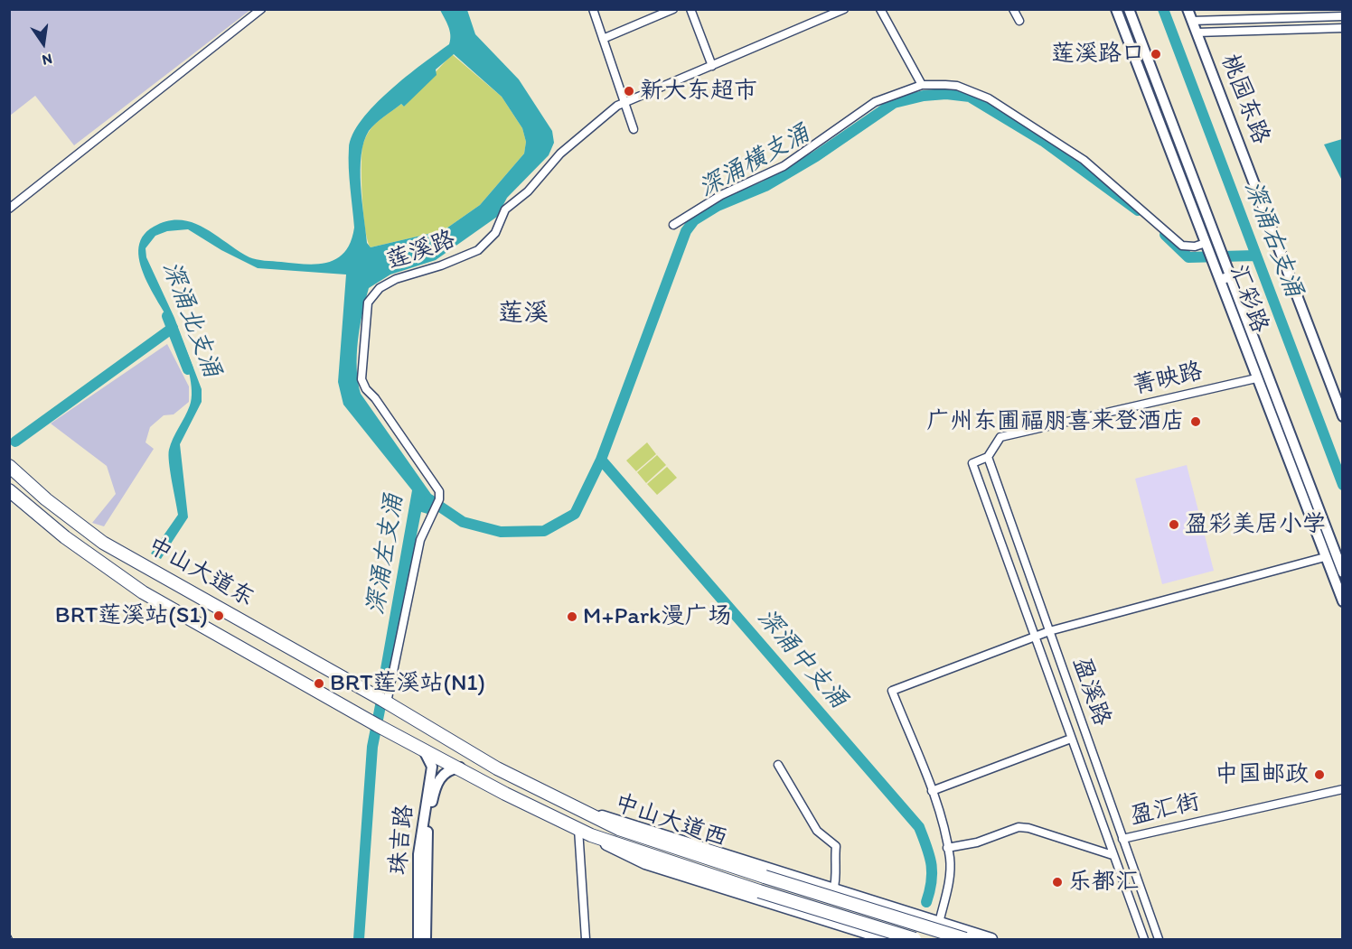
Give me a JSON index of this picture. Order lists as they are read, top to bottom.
{
  "streets": {
    "highway": ["中山大道东", "中山大道西"],
    "street": [
      "桃园东路",
      "莲溪路",
      "汇彩路",
      "菁映路",
      "盈溪路",
      "盈汇街",
      "珠吉路"
    ]
  },
  "crossings": [
    ["莲溪路", "中山大道东"],
    ["莲溪路", "中山大道西"],
    ["汇彩路", "菁映路"],
    ["菁映路", "盈溪路"],
    ["中山大道东", "中山大道西"],
    ["中山大道东", "珠吉路"],
    ["盈溪路", "盈汇街"],
    ["中山大道西", "珠吉路"]
  ],
  "districts": ["莲溪"],
  "water": [
    "深涌横支涌",
    "深涌右支涌",
    "深涌北支涌",
    "深涌左支涌",
    "深涌中支涌"
  ],
  "places": [
    "莲溪路口",
    "新大东超市",
    "广州东圃福朋喜来登酒店",
    "盈彩美居小学",
    "BRT莲溪站(S1)",
    "M+Park漫广场",
    "BRT莲溪站(N1)",
    "中国邮政",
    "乐都汇"
  ],
  "north": "bottom"
}
